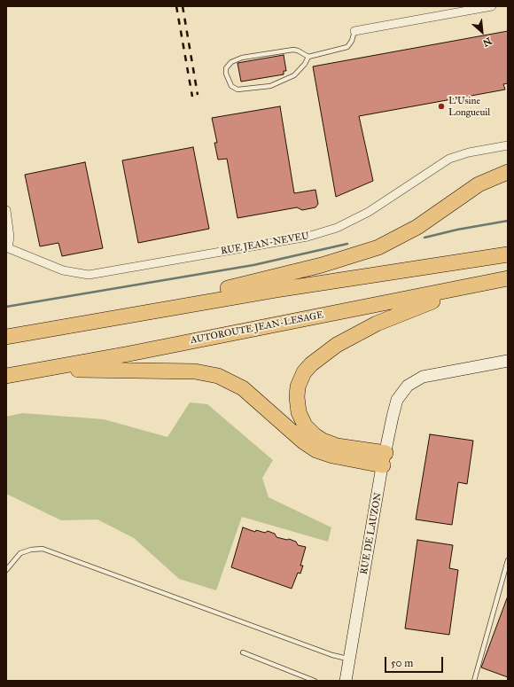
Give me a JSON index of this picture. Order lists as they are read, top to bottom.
{
  "streets": {
    "highway": ["AUTOROUTE JEAN-LESAGE"],
    "street": ["RUE JEAN-NEVEU", "RUE DE LAUZON"]
  },
  "places": ["L'Usine Longueuil"],
  "scale_bar": "50 m",
  "north": "bottom right"
}
